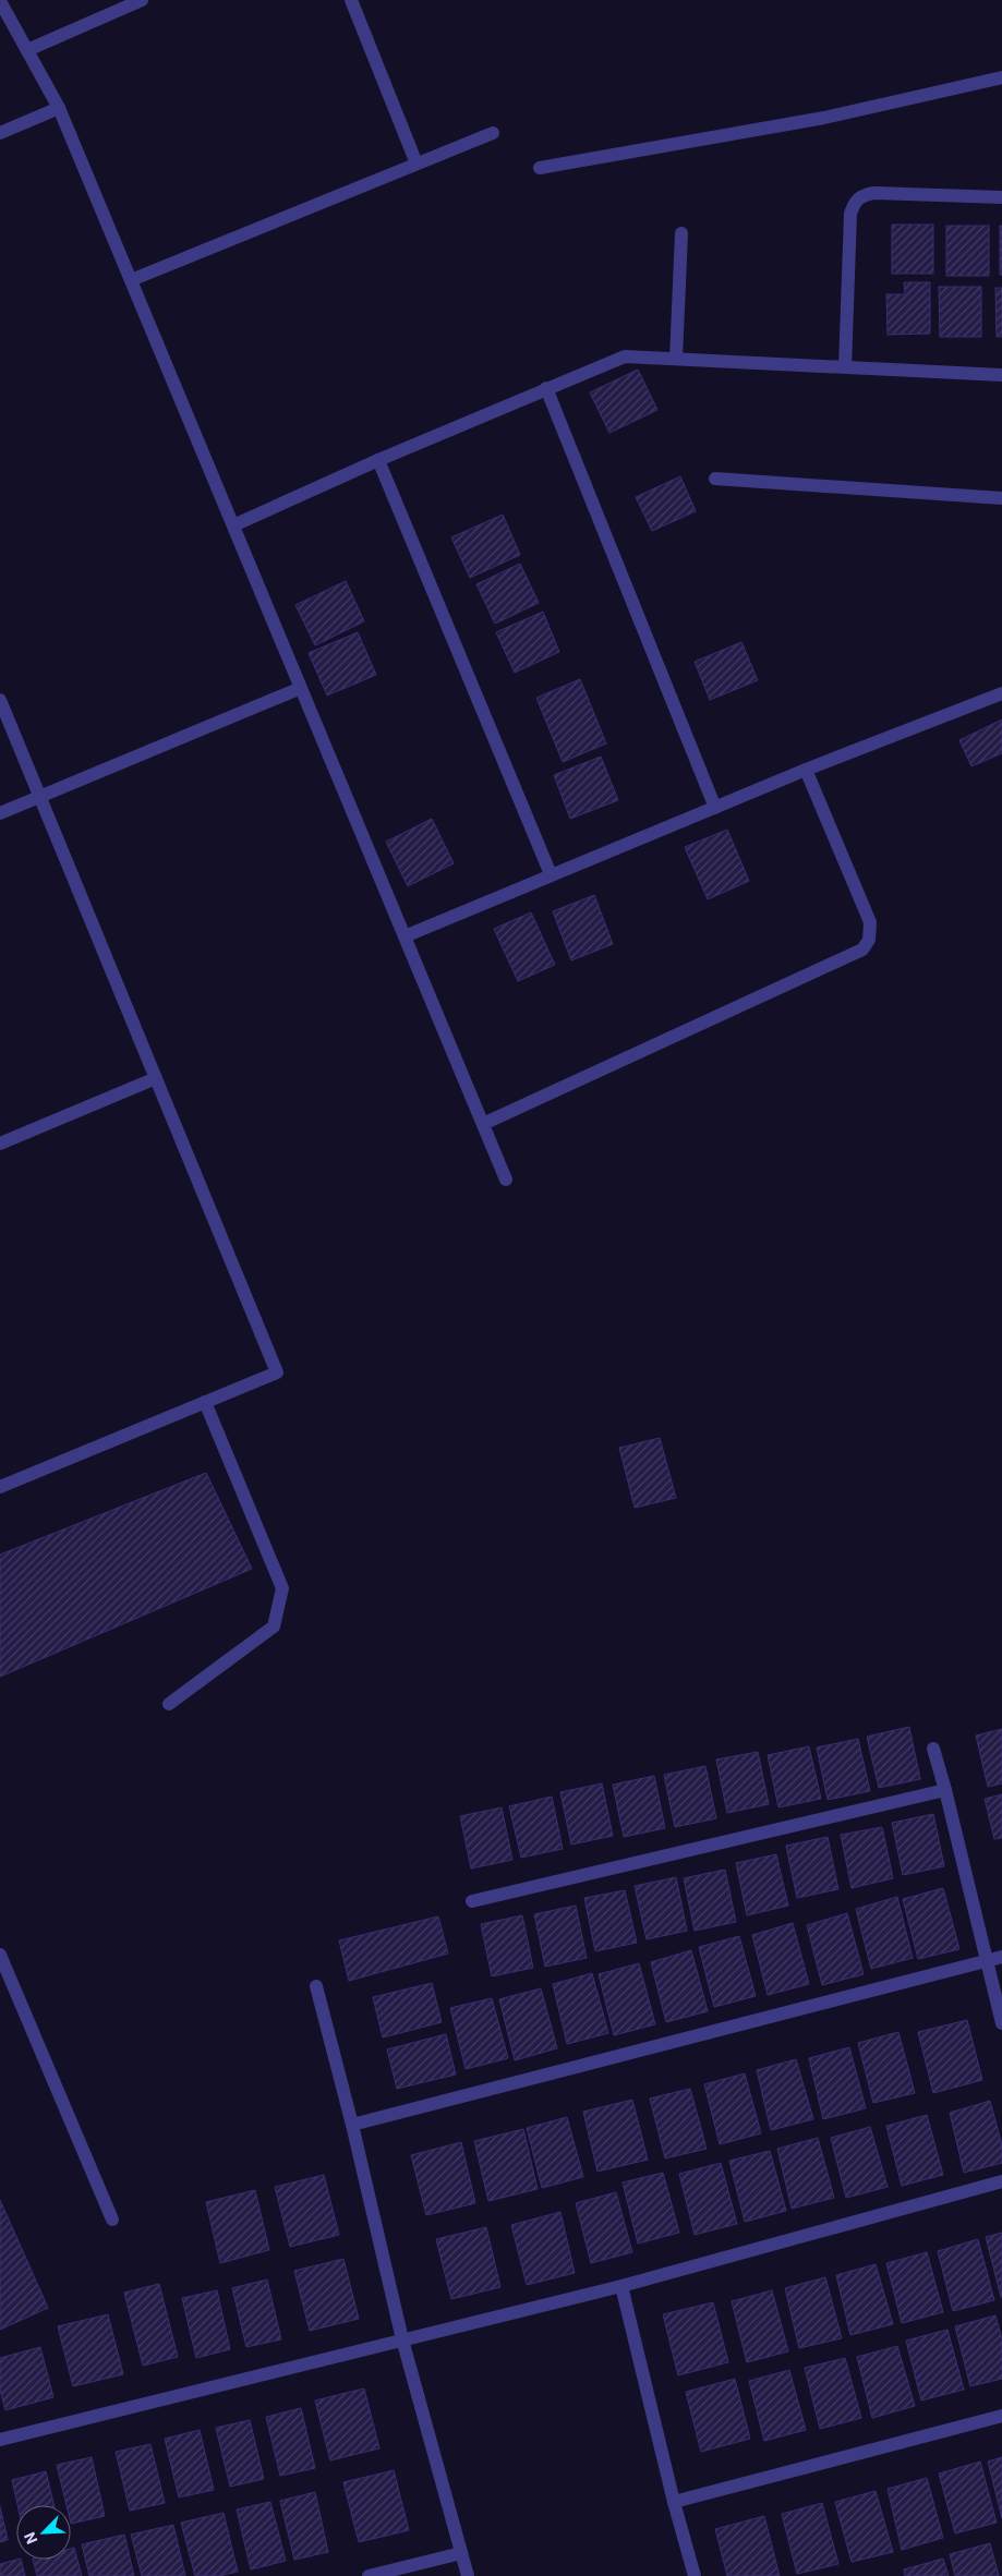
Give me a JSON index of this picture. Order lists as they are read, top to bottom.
{
  "north": "bottom left"
}
